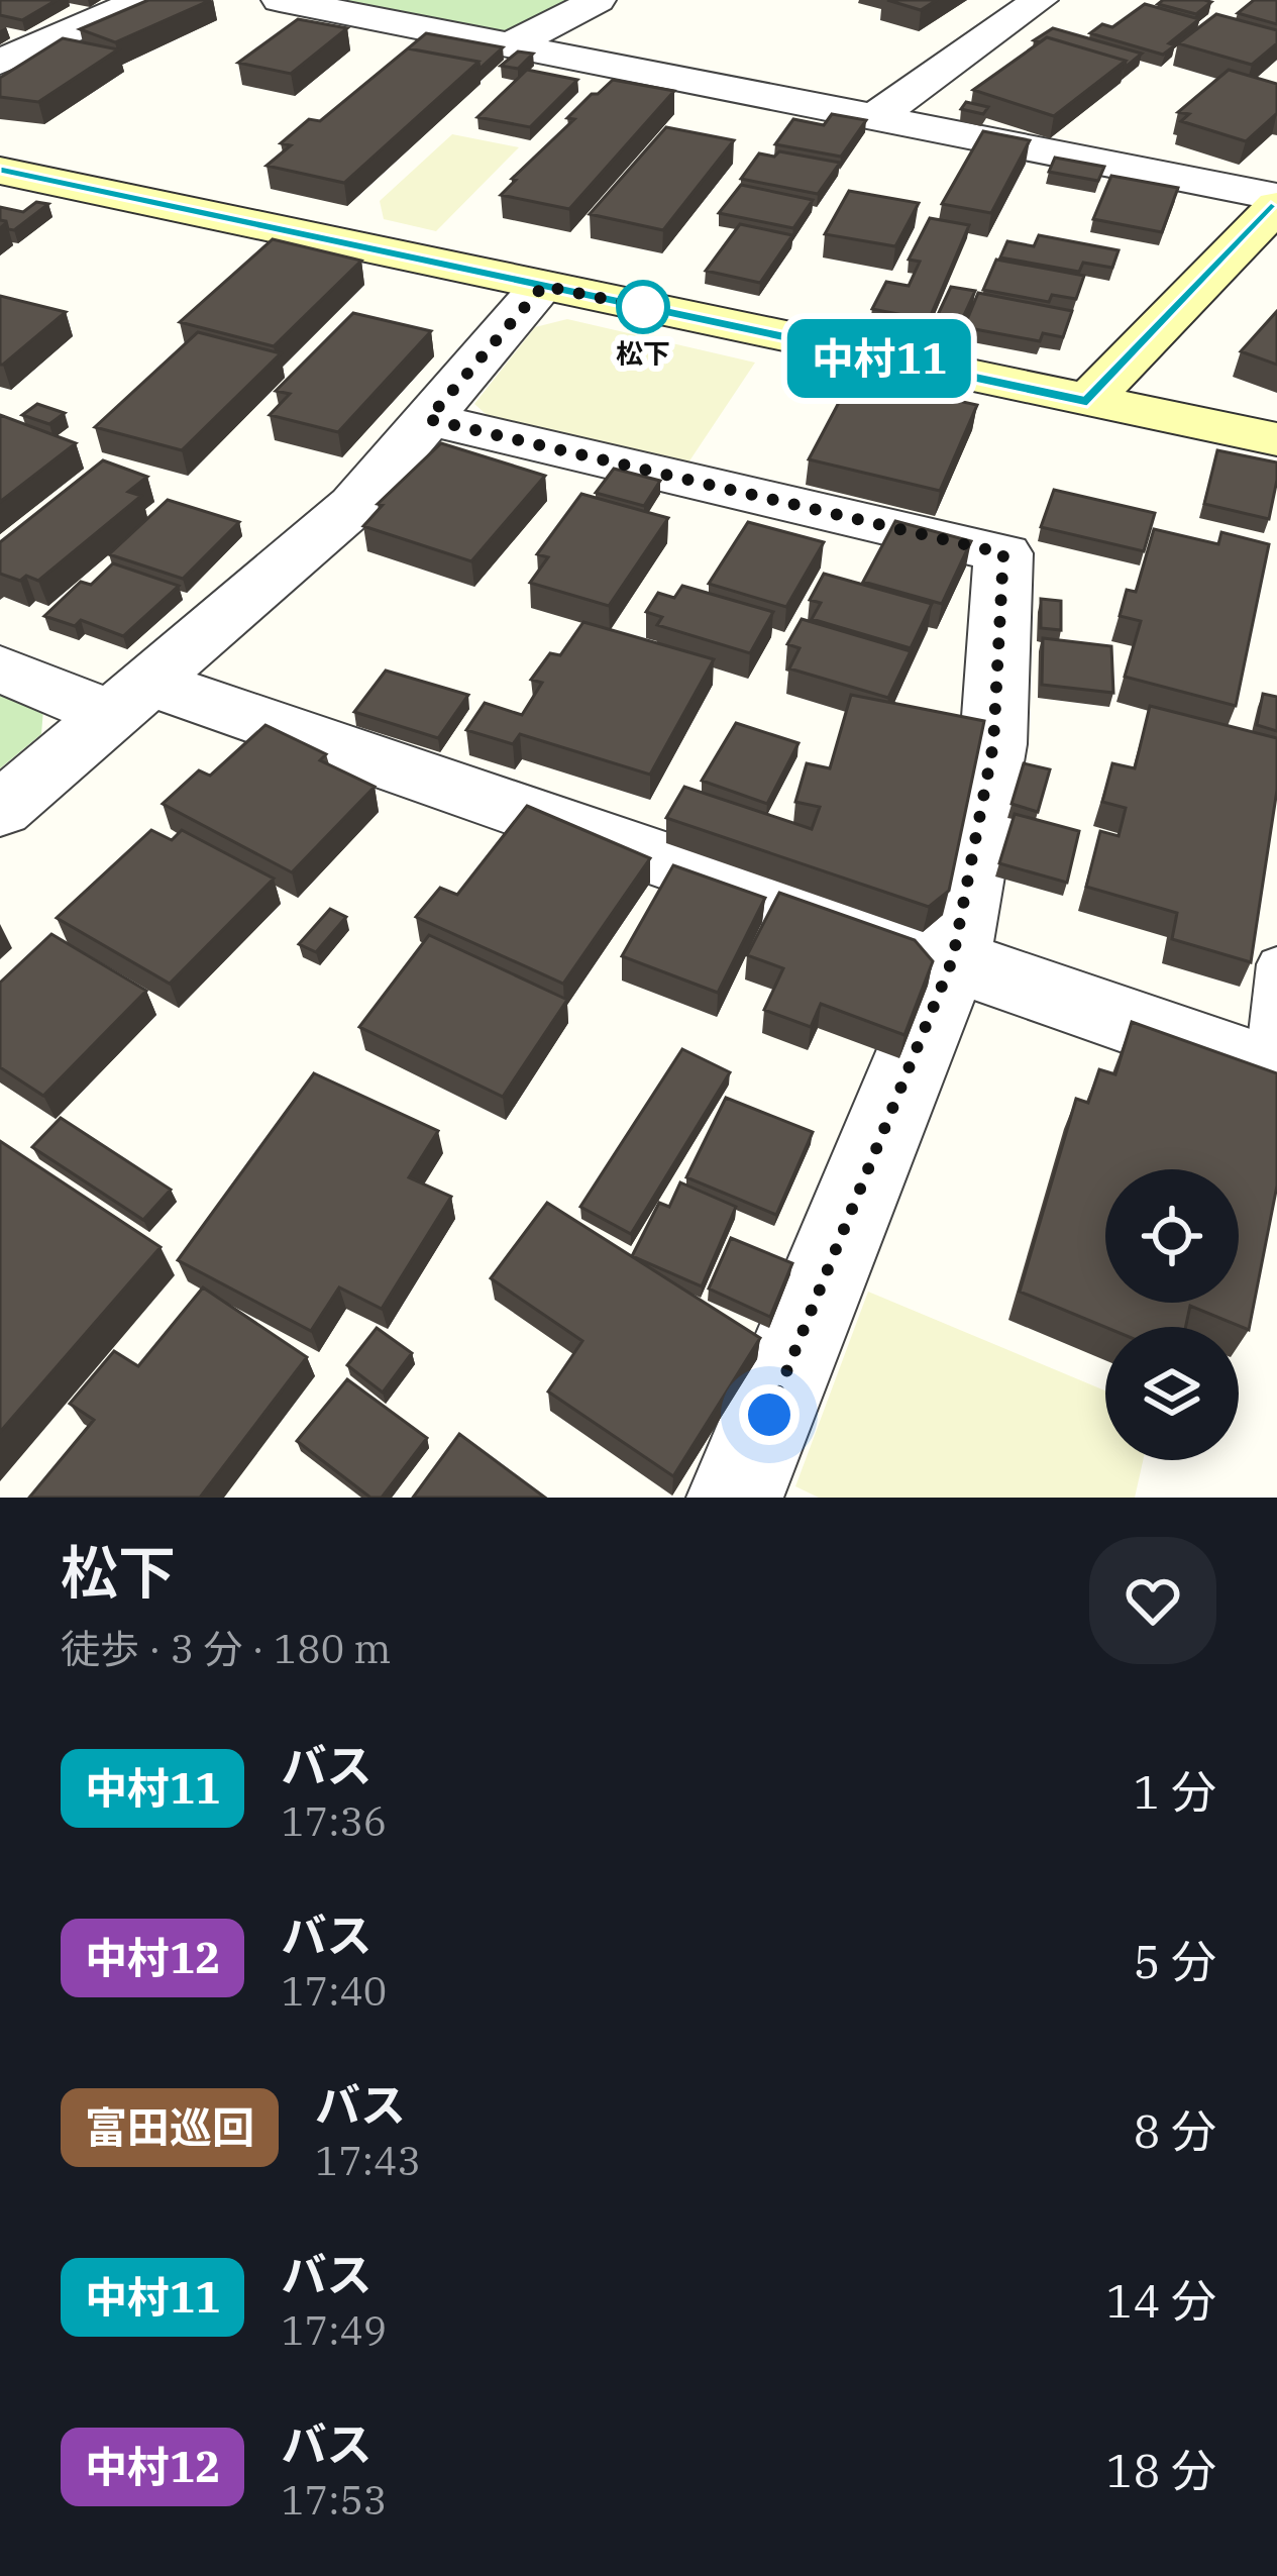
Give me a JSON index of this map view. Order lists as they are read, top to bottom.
{
  "places": ["松下"],
  "lines": ["bus line 中村11"],
  "page": {
    "on_map": "中村11",
    "heading": ["松下", "徒歩 · 3 分 · 180 m"],
    "list": [
      {
        "mark": "中村11",
        "name": "バス",
        "note": "17:36",
        "value": "1 分"
      },
      {
        "mark": "中村12",
        "name": "バス",
        "note": "17:40",
        "value": "5 分"
      },
      {
        "mark": "富田巡回",
        "name": "バス",
        "note": "17:43",
        "value": "8 分"
      },
      {
        "mark": "中村11",
        "name": "バス",
        "note": "17:49",
        "value": "14 分"
      },
      {
        "mark": "中村12",
        "name": "バス",
        "note": "17:53",
        "value": "18 分"
      }
    ]
  }
}
